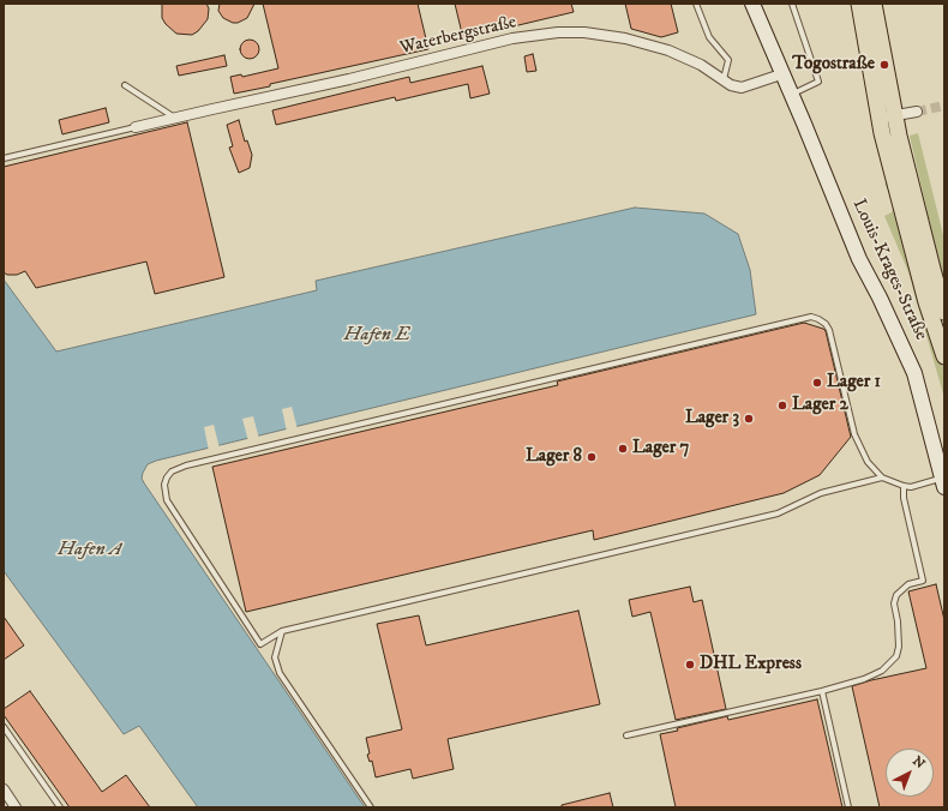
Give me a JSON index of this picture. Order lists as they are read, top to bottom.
{
  "streets": {
    "street": ["Waterbergstraße", "Louis-Krages-Straße"]
  },
  "crossings": [
    ["Waterbergstraße", "Louis-Krages-Straße"]
  ],
  "water": ["Hafen E", "Hafen A"],
  "places": [
    "Togostraße",
    "Lager 1",
    "Lager 2",
    "Lager 3",
    "Lager 7",
    "Lager 8",
    "DHL Express"
  ],
  "north": "top right"
}
